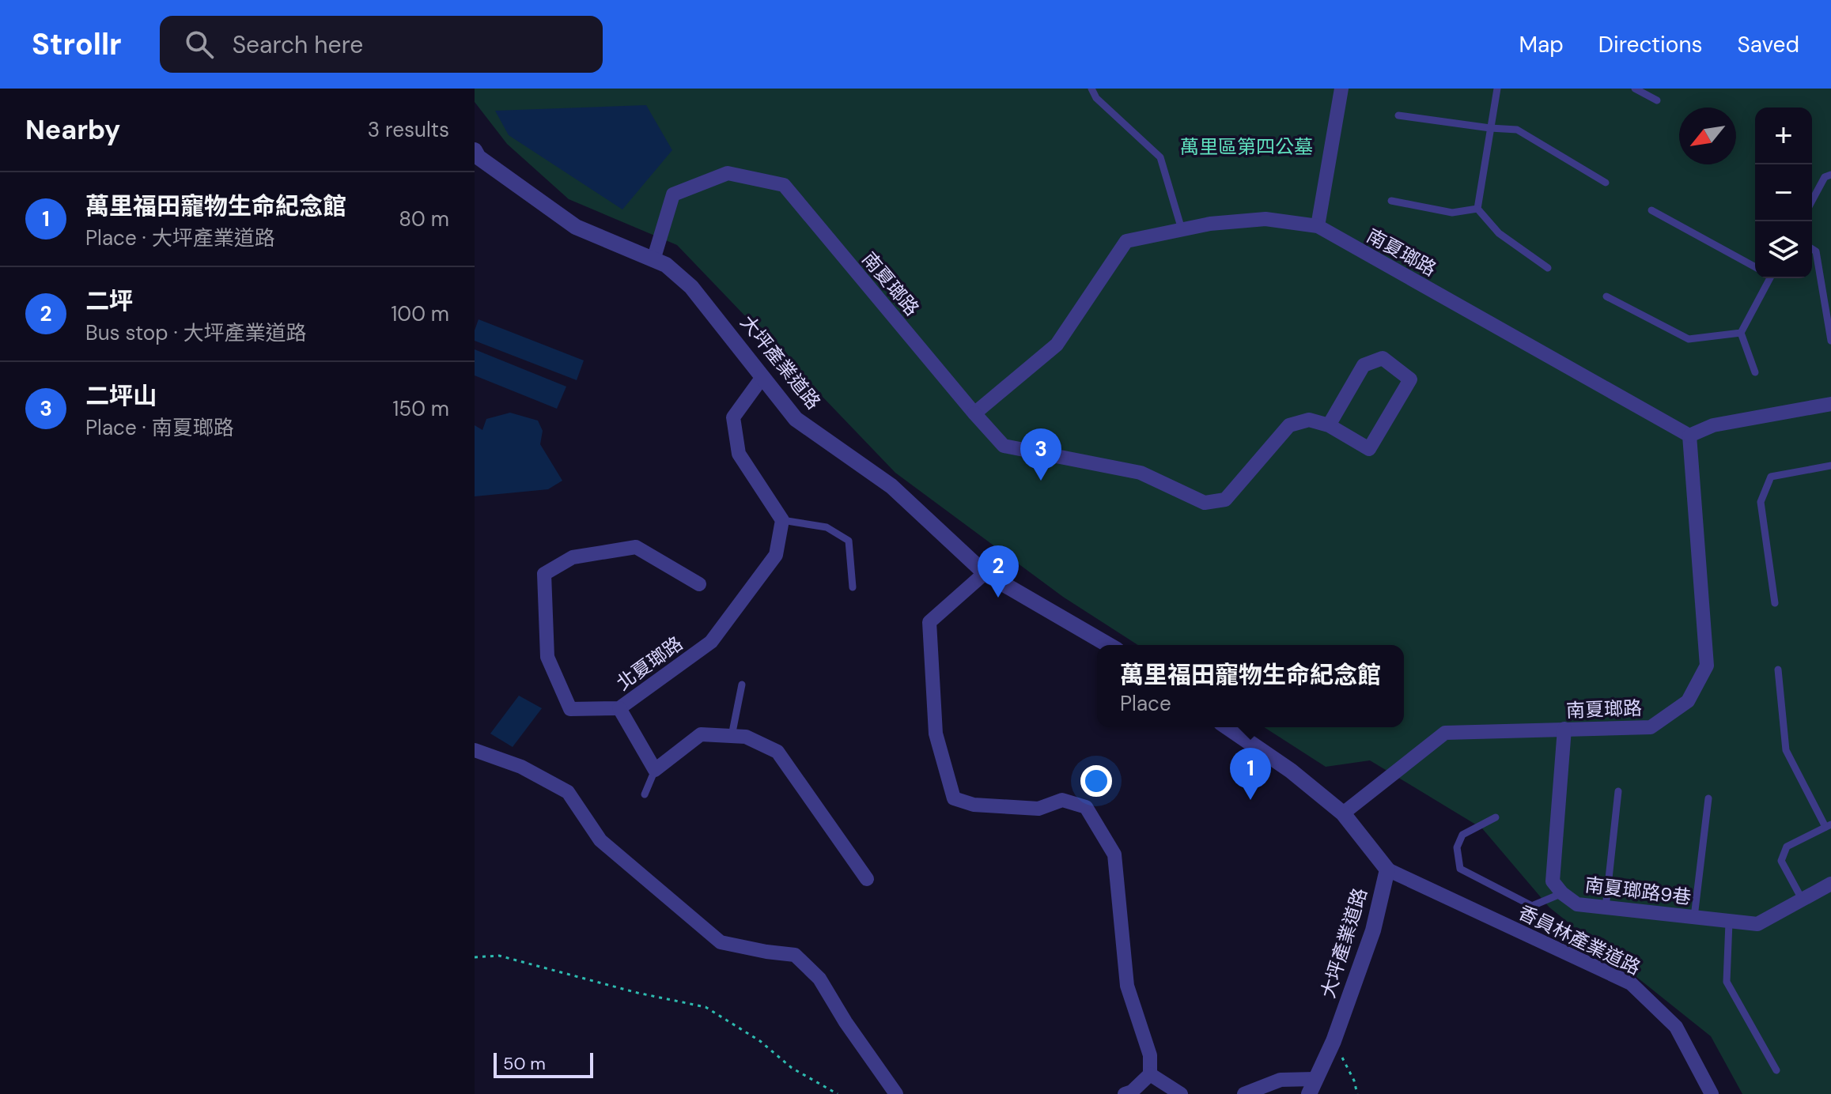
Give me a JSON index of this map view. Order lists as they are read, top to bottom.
{
  "streets": {
    "street": [
      "南夏瑯路",
      "大坪產業道路",
      "北夏瑯路",
      "南夏瑯路9巷",
      "香員林產業道路"
    ]
  },
  "crossings": [
    ["南夏瑯路", "大坪產業道路"],
    ["南夏瑯路", "南夏瑯路9巷"],
    ["大坪產業道路", "香員林產業道路"]
  ],
  "parks": ["萬里區第四公墓"],
  "scale_bar": "50 m",
  "north": "bottom left",
  "page": {
    "header": "Strollr",
    "search": "Search here",
    "nav": ["Map", "Directions", "Saved"],
    "heading": ["Nearby", "3 results"],
    "map_buttons": ["+", "−"],
    "list": [
      {
        "mark": "1",
        "name": "萬里福田寵物生命紀念館",
        "note": "Place · 大坪產業道路",
        "value": "80 m"
      },
      {
        "mark": "2",
        "name": "二坪",
        "note": "Bus stop · 大坪產業道路",
        "value": "100 m"
      },
      {
        "mark": "3",
        "name": "二坪山",
        "note": "Place · 南夏瑯路",
        "value": "150 m"
      }
    ],
    "pins": ["3", "2", "1"],
    "popup": ["萬里福田寵物生命紀念館", "Place"],
    "scale": "50 m"
  }
}
